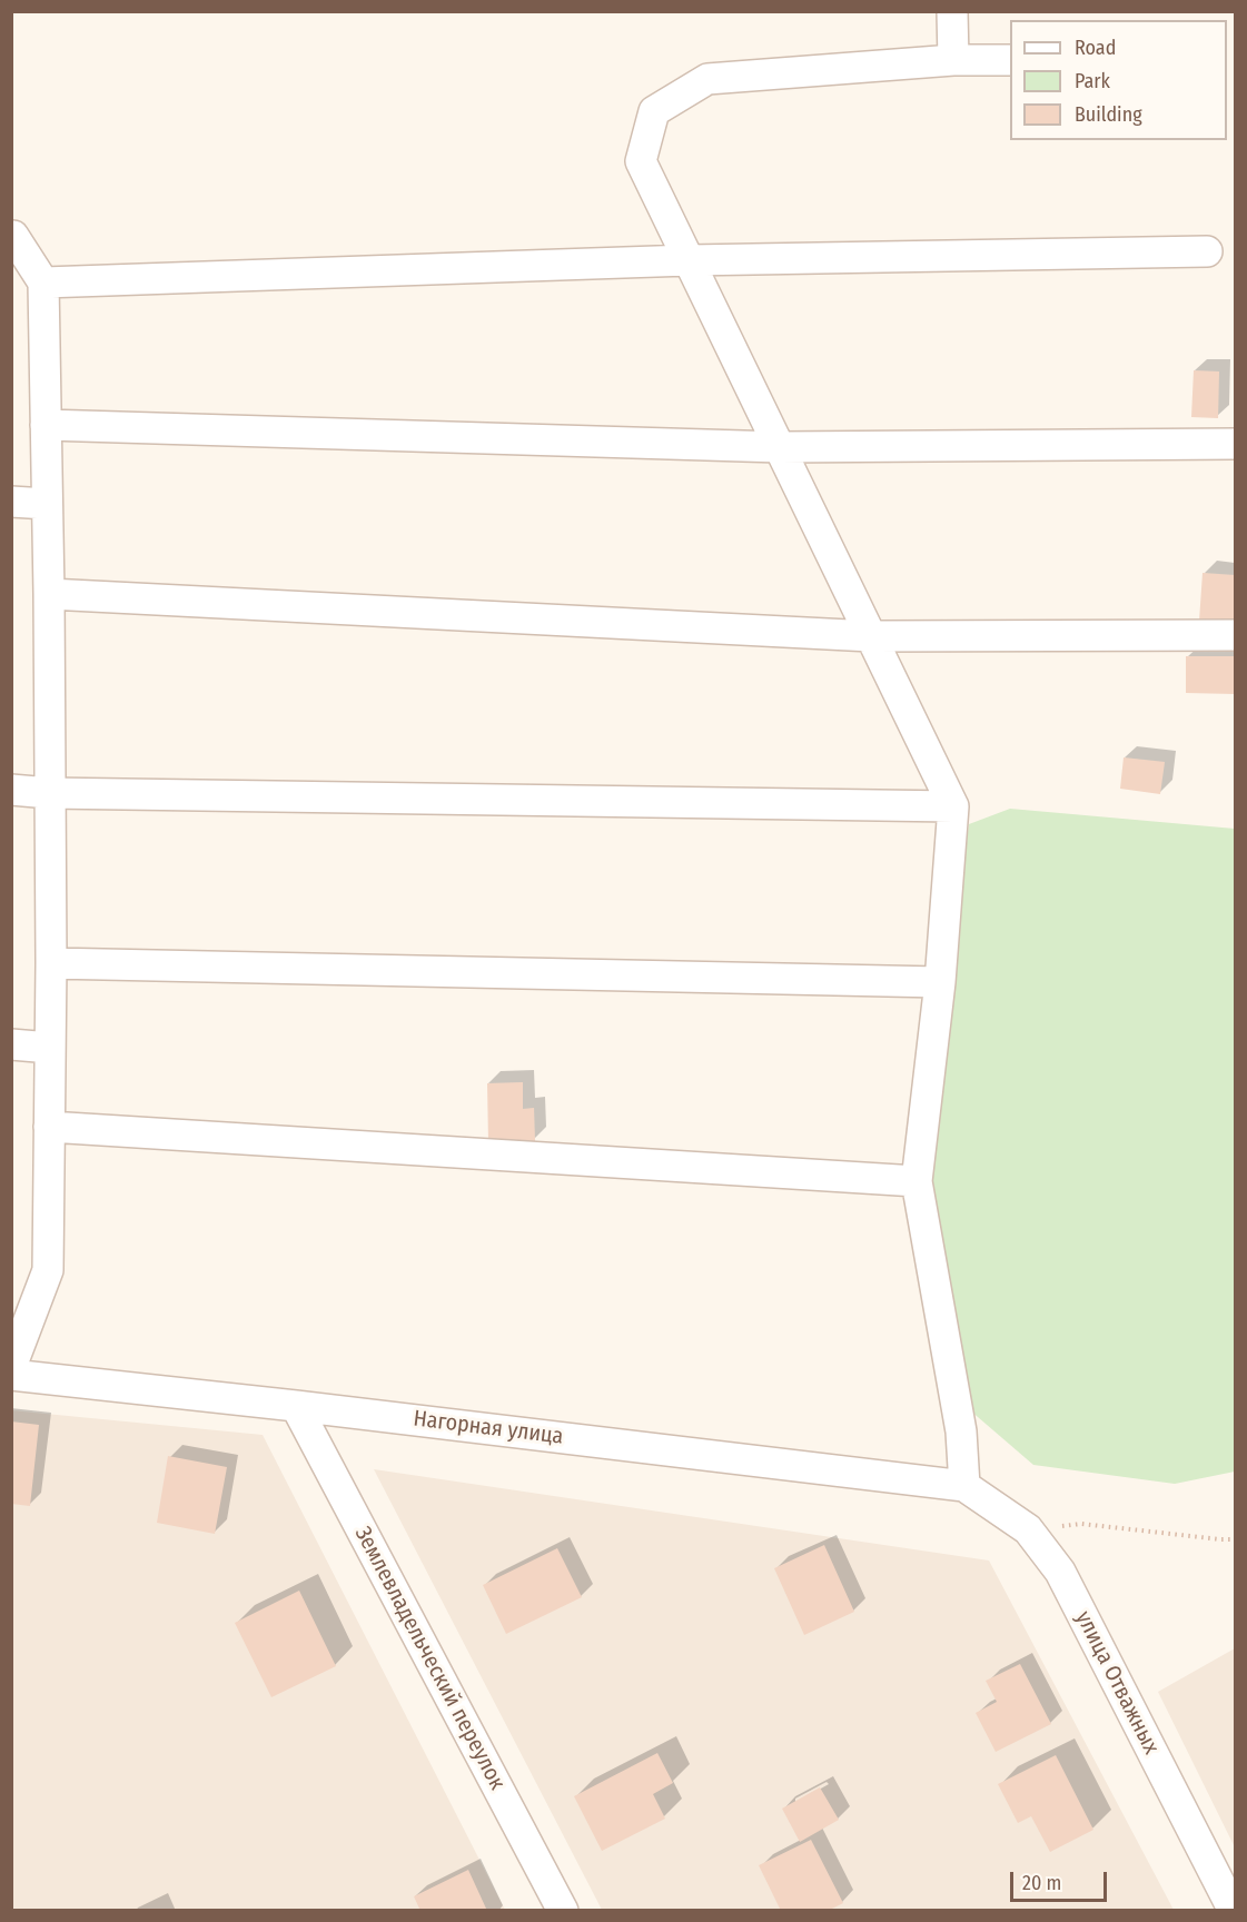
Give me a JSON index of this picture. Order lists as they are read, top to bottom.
{
  "streets": {
    "street": ["Нагорная улица", "Землевладельческий переулок", "улица Отважных"]
  },
  "crossings": [
    ["Нагорная улица", "Землевладельческий переулок"],
    ["Нагорная улица", "улица Отважных"]
  ],
  "legend": ["Road", "Park", "Building"],
  "scale_bar": "20 m"
}
